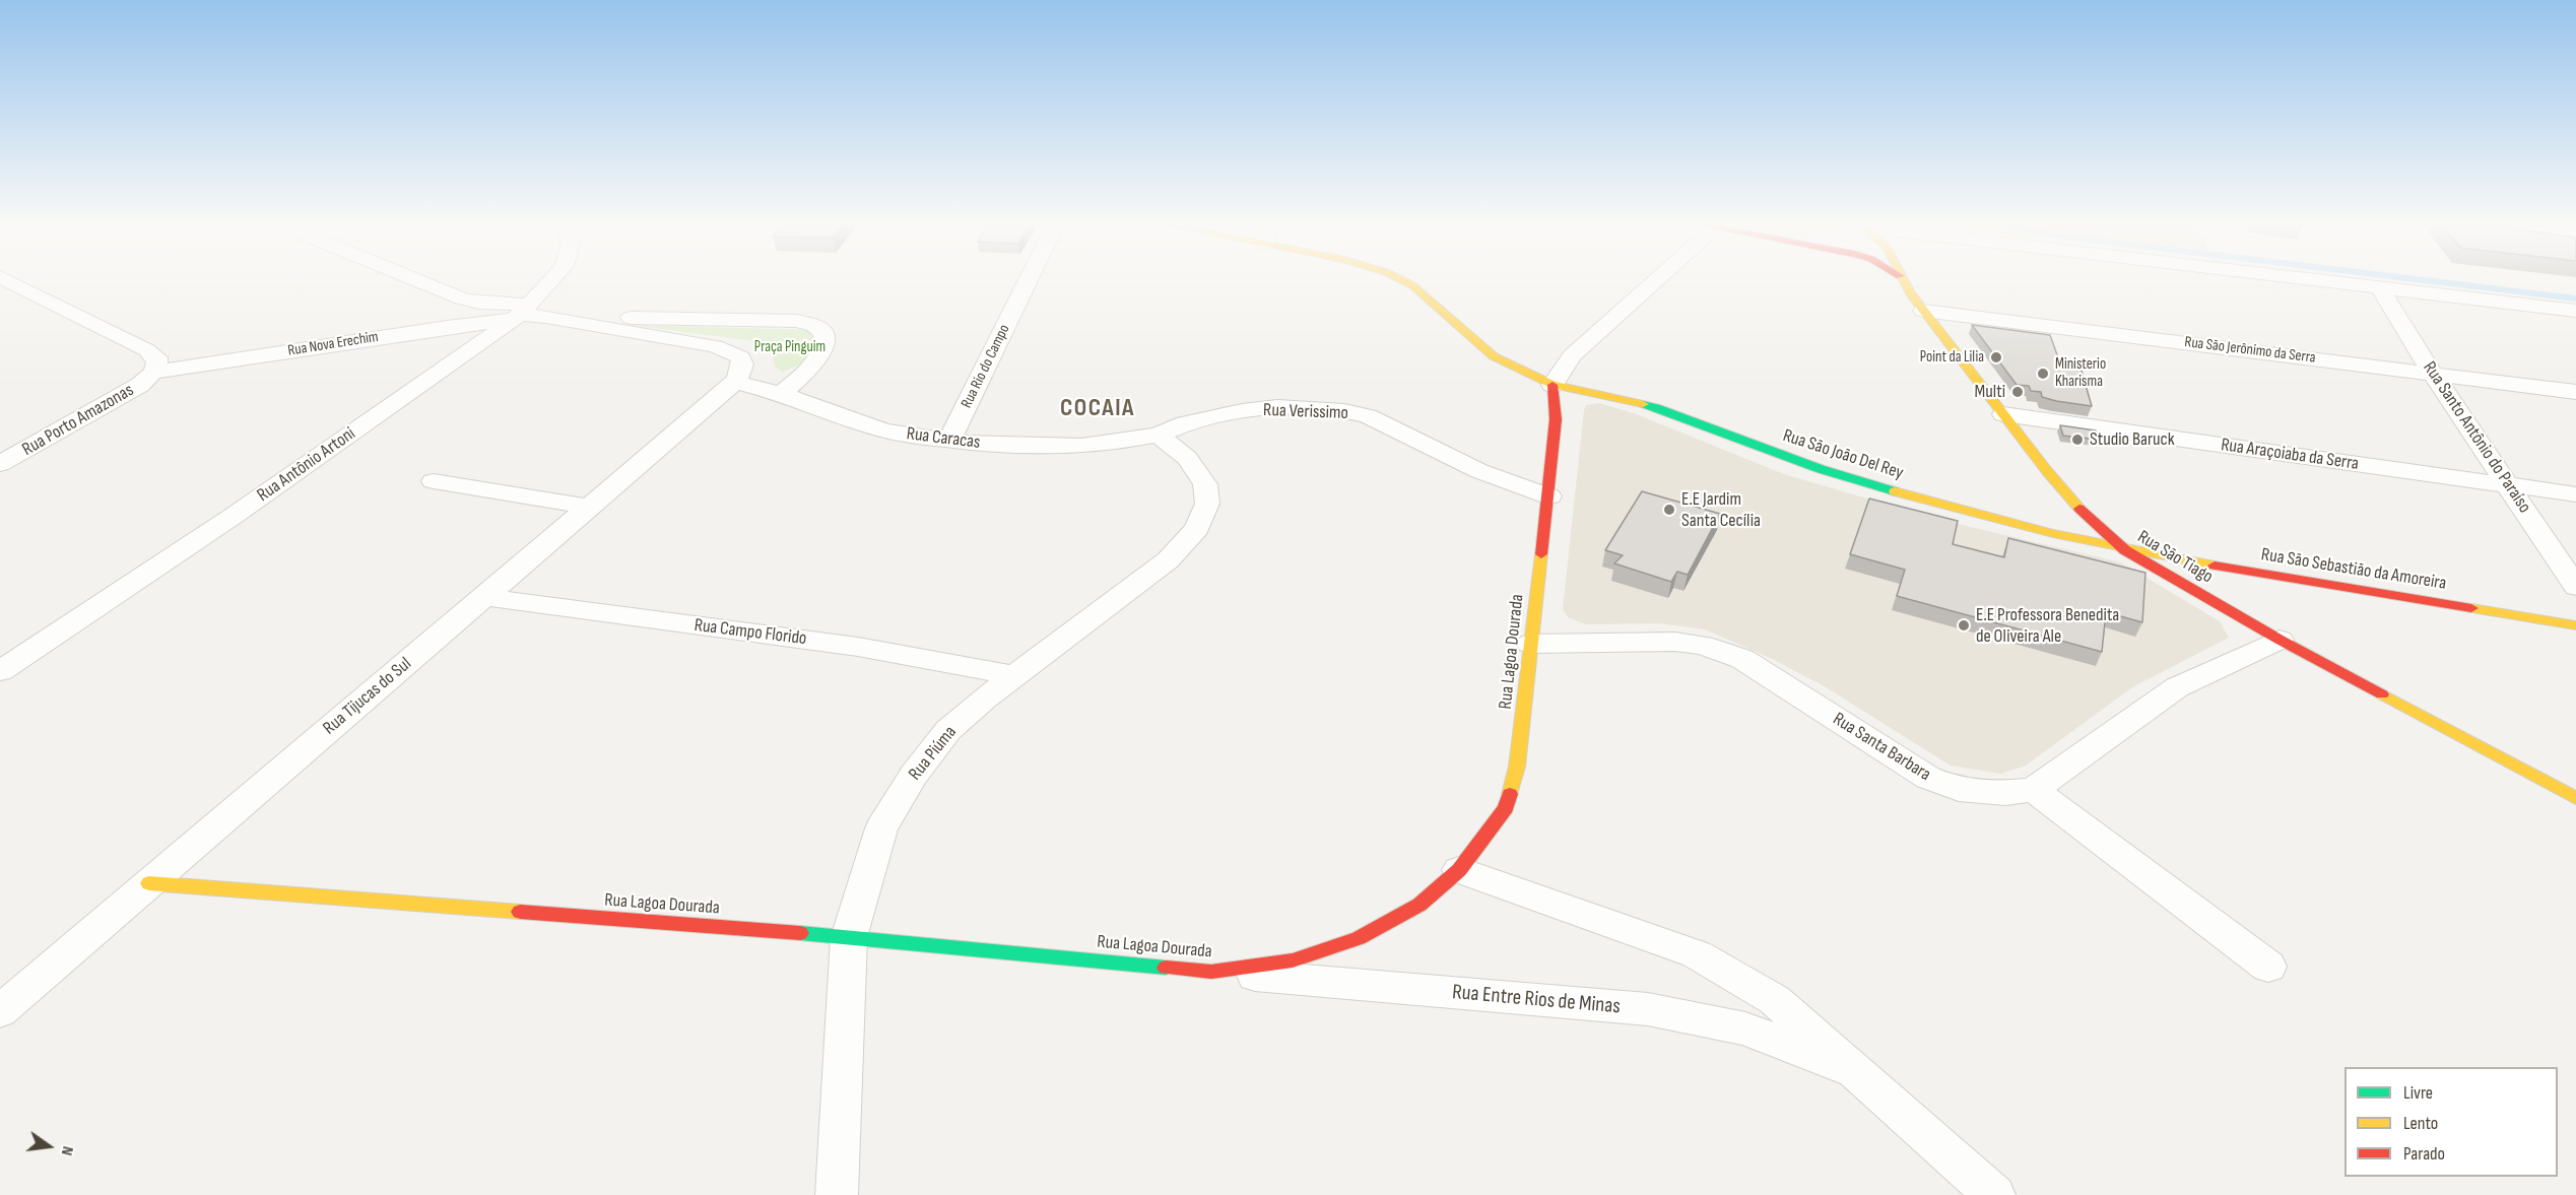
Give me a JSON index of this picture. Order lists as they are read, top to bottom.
{
  "streets": {
    "street": [
      "Rua Nova Erechim",
      "Rua São Jerônimo da Serra",
      "Rua Rio do Campo",
      "Rua Verissimo",
      "Rua Porto Amazonas",
      "Rua Santo Antônio do Paraíso",
      "Rua Caracas",
      "Rua São João Del Rey",
      "Rua Araçoiaba da Serra",
      "Rua Antônio Artoni",
      "Rua São Tiago",
      "Rua São Sebastião da Amoreira",
      "Rua Campo Florido",
      "Rua Lagoa Dourada",
      "Rua Tijucas do Sul",
      "Rua Santa Barbara",
      "Rua Piúma",
      "Rua Entre Rios de Minas"
    ]
  },
  "crossings": [
    ["Rua Nova Erechim", "Rua Porto Amazonas"],
    ["Rua Nova Erechim", "Rua Caracas"],
    ["Rua Nova Erechim", "Rua Antônio Artoni"],
    ["Rua Nova Erechim", "Rua Tijucas do Sul"],
    ["Rua São Jerônimo da Serra", "Rua Santo Antônio do Paraíso"],
    ["Rua São Jerônimo da Serra", "Rua São Tiago"],
    ["Rua Rio do Campo", "Rua Caracas"],
    ["Rua Verissimo", "Rua Caracas"],
    ["Rua Verissimo", "Rua Lagoa Dourada"],
    ["Rua Verissimo", "Rua Piúma"],
    ["Rua Santo Antônio do Paraíso", "Rua Araçoiaba da Serra"],
    ["Rua Caracas", "Rua Tijucas do Sul"],
    ["Rua Caracas", "Rua Piúma"],
    ["Rua São João Del Rey", "Rua São Tiago"],
    ["Rua São João Del Rey", "Rua São Sebastião da Amoreira"],
    ["Rua São João Del Rey", "Rua Lagoa Dourada"],
    ["Rua Araçoiaba da Serra", "Rua São Tiago"],
    ["Rua São Tiago", "Rua São Sebastião da Amoreira"],
    ["Rua Campo Florido", "Rua Tijucas do Sul"],
    ["Rua Campo Florido", "Rua Piúma"],
    ["Rua Lagoa Dourada", "Rua Tijucas do Sul"],
    ["Rua Lagoa Dourada", "Rua Santa Barbara"],
    ["Rua Lagoa Dourada", "Rua Piúma"],
    ["Rua Lagoa Dourada", "Rua Entre Rios de Minas"]
  ],
  "districts": ["COCAIA"],
  "parks": ["Praça Pinguim"],
  "places": [
    "Point da Lilia",
    "Ministerio Kharisma",
    "Multi",
    "Studio Baruck",
    "E.E Jardim Santa Cecília",
    "E.E Professora Benedita de Oliveira Ale"
  ],
  "legend": ["Livre", "Lento", "Parado"],
  "north": "right"
}
